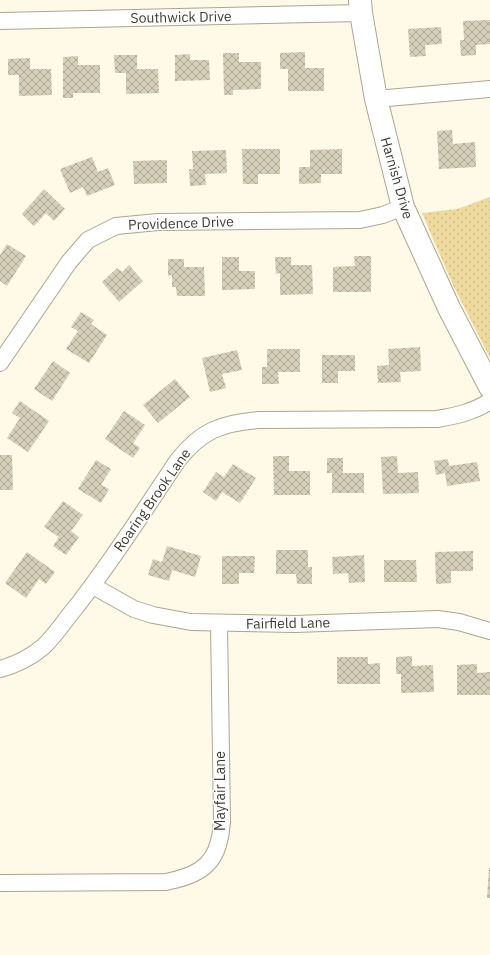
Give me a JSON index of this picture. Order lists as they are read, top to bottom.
{
  "streets": {
    "street": [
      "Southwick Drive",
      "Harnish Drive",
      "Providence Drive",
      "Roaring Brook Lane",
      "Fairfield Lane",
      "Mayfair Lane"
    ]
  },
  "crossings": [
    ["Southwick Drive", "Harnish Drive"],
    ["Harnish Drive", "Providence Drive"],
    ["Roaring Brook Lane", "Fairfield Lane"],
    ["Fairfield Lane", "Mayfair Lane"]
  ]
}
